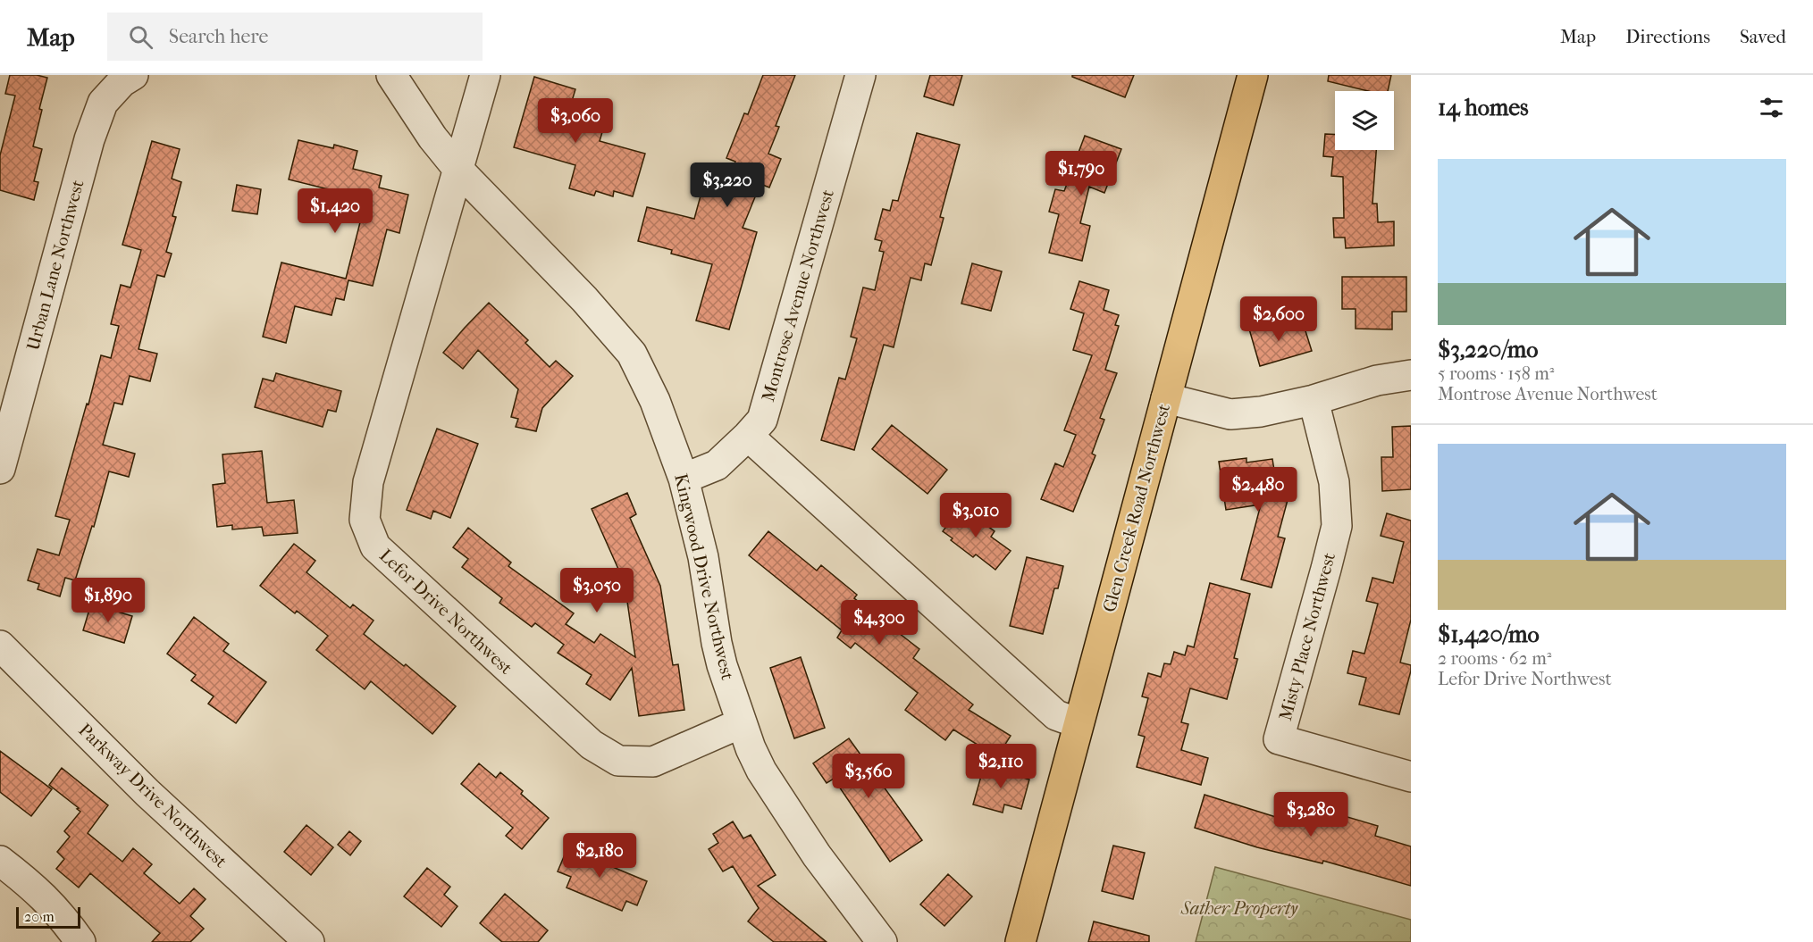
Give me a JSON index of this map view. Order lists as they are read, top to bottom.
{
  "streets": {
    "main road": ["Glen Creek Road Northwest"],
    "street": [
      "Urban Lane Northwest",
      "Montrose Avenue Northwest",
      "Kingwood Drive Northwest",
      "Lefor Drive Northwest",
      "Misty Place Northwest",
      "Parkway Drive Northwest"
    ]
  },
  "crossings": [
    ["Montrose Avenue Northwest", "Kingwood Drive Northwest"],
    ["Kingwood Drive Northwest", "Lefor Drive Northwest"]
  ],
  "parks": ["Sather Property"],
  "scale_bar": "20 m",
  "page": {
    "header": "Map",
    "search": "Search here",
    "nav": ["Map", "Directions", "Saved"],
    "heading": "14 homes",
    "price": [
      "$3,060",
      "$1,790",
      "$3,220",
      "$1,420",
      "$2,600",
      "$2,480",
      "$3,010",
      "$3,050",
      "$1,890",
      "$4,300",
      "$2,110",
      "$3,560",
      "$3,280",
      "$2,180"
    ],
    "list": [
      {
        "name": "$3,220/mo",
        "note": "5 rooms · 158 m² · Montrose Avenue Northwest"
      },
      {
        "name": "$1,420/mo",
        "note": "2 rooms · 62 m² · Lefor Drive Northwest"
      }
    ],
    "scale": "20 m"
  }
}
